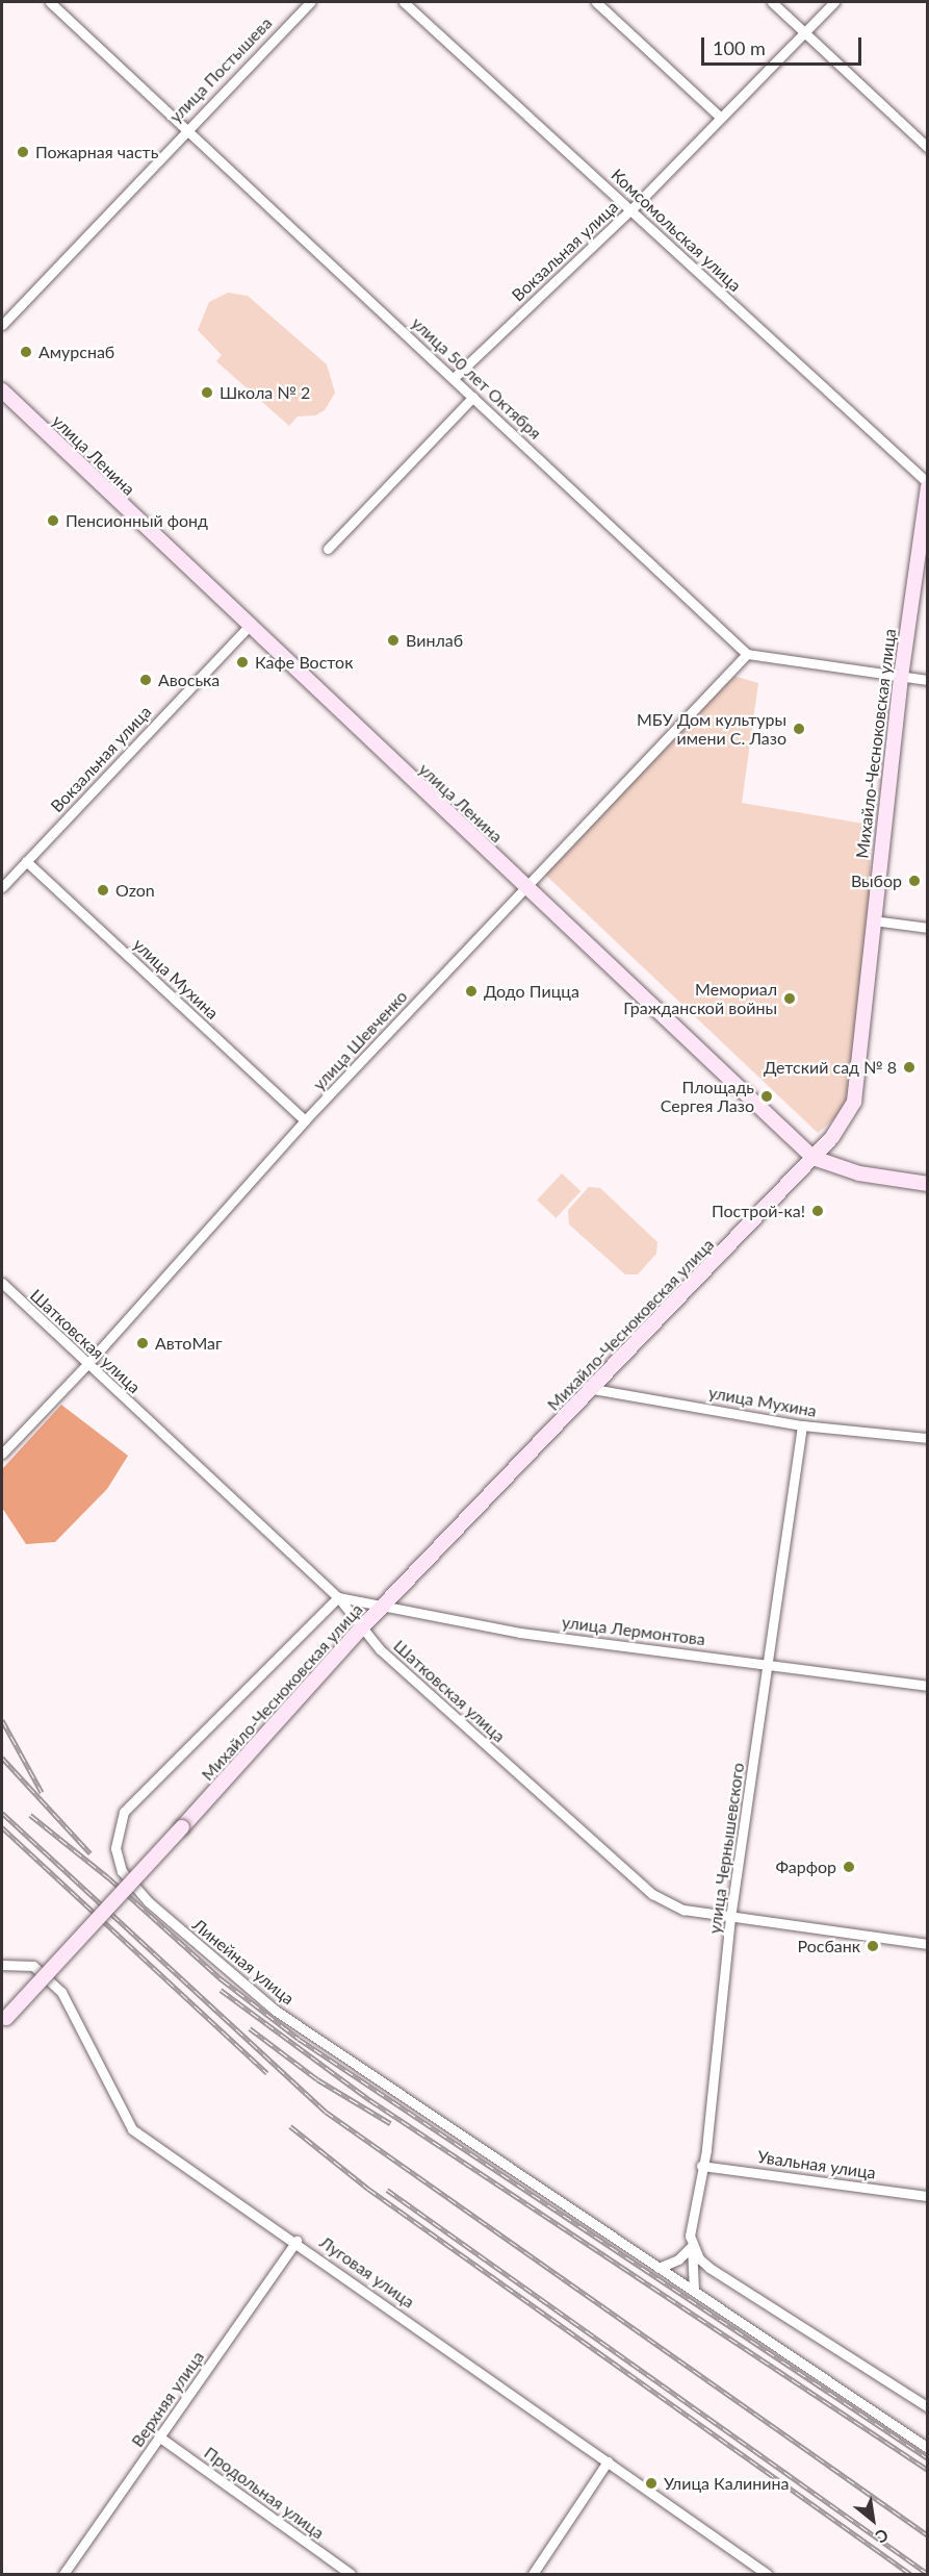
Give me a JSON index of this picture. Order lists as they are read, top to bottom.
{
  "streets": {
    "main road": ["улица Ленина", "Михайло-Чесноковская улица"],
    "street": [
      "улица Постышева",
      "Комсомольская улица",
      "Вокзальная улица",
      "улица 50 лет Октября",
      "улица Мухина",
      "улица Шевченко",
      "Шатковская улица",
      "улица Лермонтова",
      "улица Чернышевского",
      "Линейная улица",
      "Увальная улица",
      "Луговая улица",
      "Верхняя улица",
      "Продольная улица"
    ]
  },
  "crossings": [
    ["улица Постышева", "улица 50 лет Октября"],
    ["Комсомольская улица", "Вокзальная улица"],
    ["Комсомольская улица", "Михайло-Чесноковская улица"],
    ["Вокзальная улица", "улица 50 лет Октября"],
    ["Вокзальная улица", "улица Ленина"],
    ["Вокзальная улица", "улица Мухина"],
    ["улица 50 лет Октября", "улица Шевченко"],
    ["улица Ленина", "Михайло-Чесноковская улица"],
    ["улица Ленина", "улица Шевченко"],
    ["Михайло-Чесноковская улица", "улица Мухина"],
    ["Михайло-Чесноковская улица", "Шатковская улица"],
    ["Михайло-Чесноковская улица", "улица Лермонтова"],
    ["улица Мухина", "улица Шевченко"],
    ["улица Мухина", "улица Чернышевского"],
    ["улица Шевченко", "Шатковская улица"],
    ["Шатковская улица", "улица Лермонтова"],
    ["Шатковская улица", "улица Чернышевского"],
    ["Шатковская улица", "Линейная улица"],
    ["улица Лермонтова", "улица Чернышевского"],
    ["улица Лермонтова", "Линейная улица"],
    ["улица Чернышевского", "Линейная улица"],
    ["улица Чернышевского", "Увальная улица"],
    ["Луговая улица", "Верхняя улица"],
    ["Верхняя улица", "Продольная улица"]
  ],
  "places": [
    "Пожарная часть",
    "Амурснаб",
    "Школа № 2",
    "Пенсионный фонд",
    "Винлаб",
    "Кафе Восток",
    "Авоська",
    "МБУ Дом культуры имени С. Лазо",
    "Выбор",
    "Ozon",
    "Додо Пицца",
    "Мемориал Гражданской войны",
    "Детский сад № 8",
    "Площадь Сергея Лазо",
    "Построй-ка!",
    "АвтоМаг",
    "Фарфор",
    "Росбанк",
    "Улица Калинина"
  ],
  "scale_bar": "100 m",
  "north": "bottom right"
}
